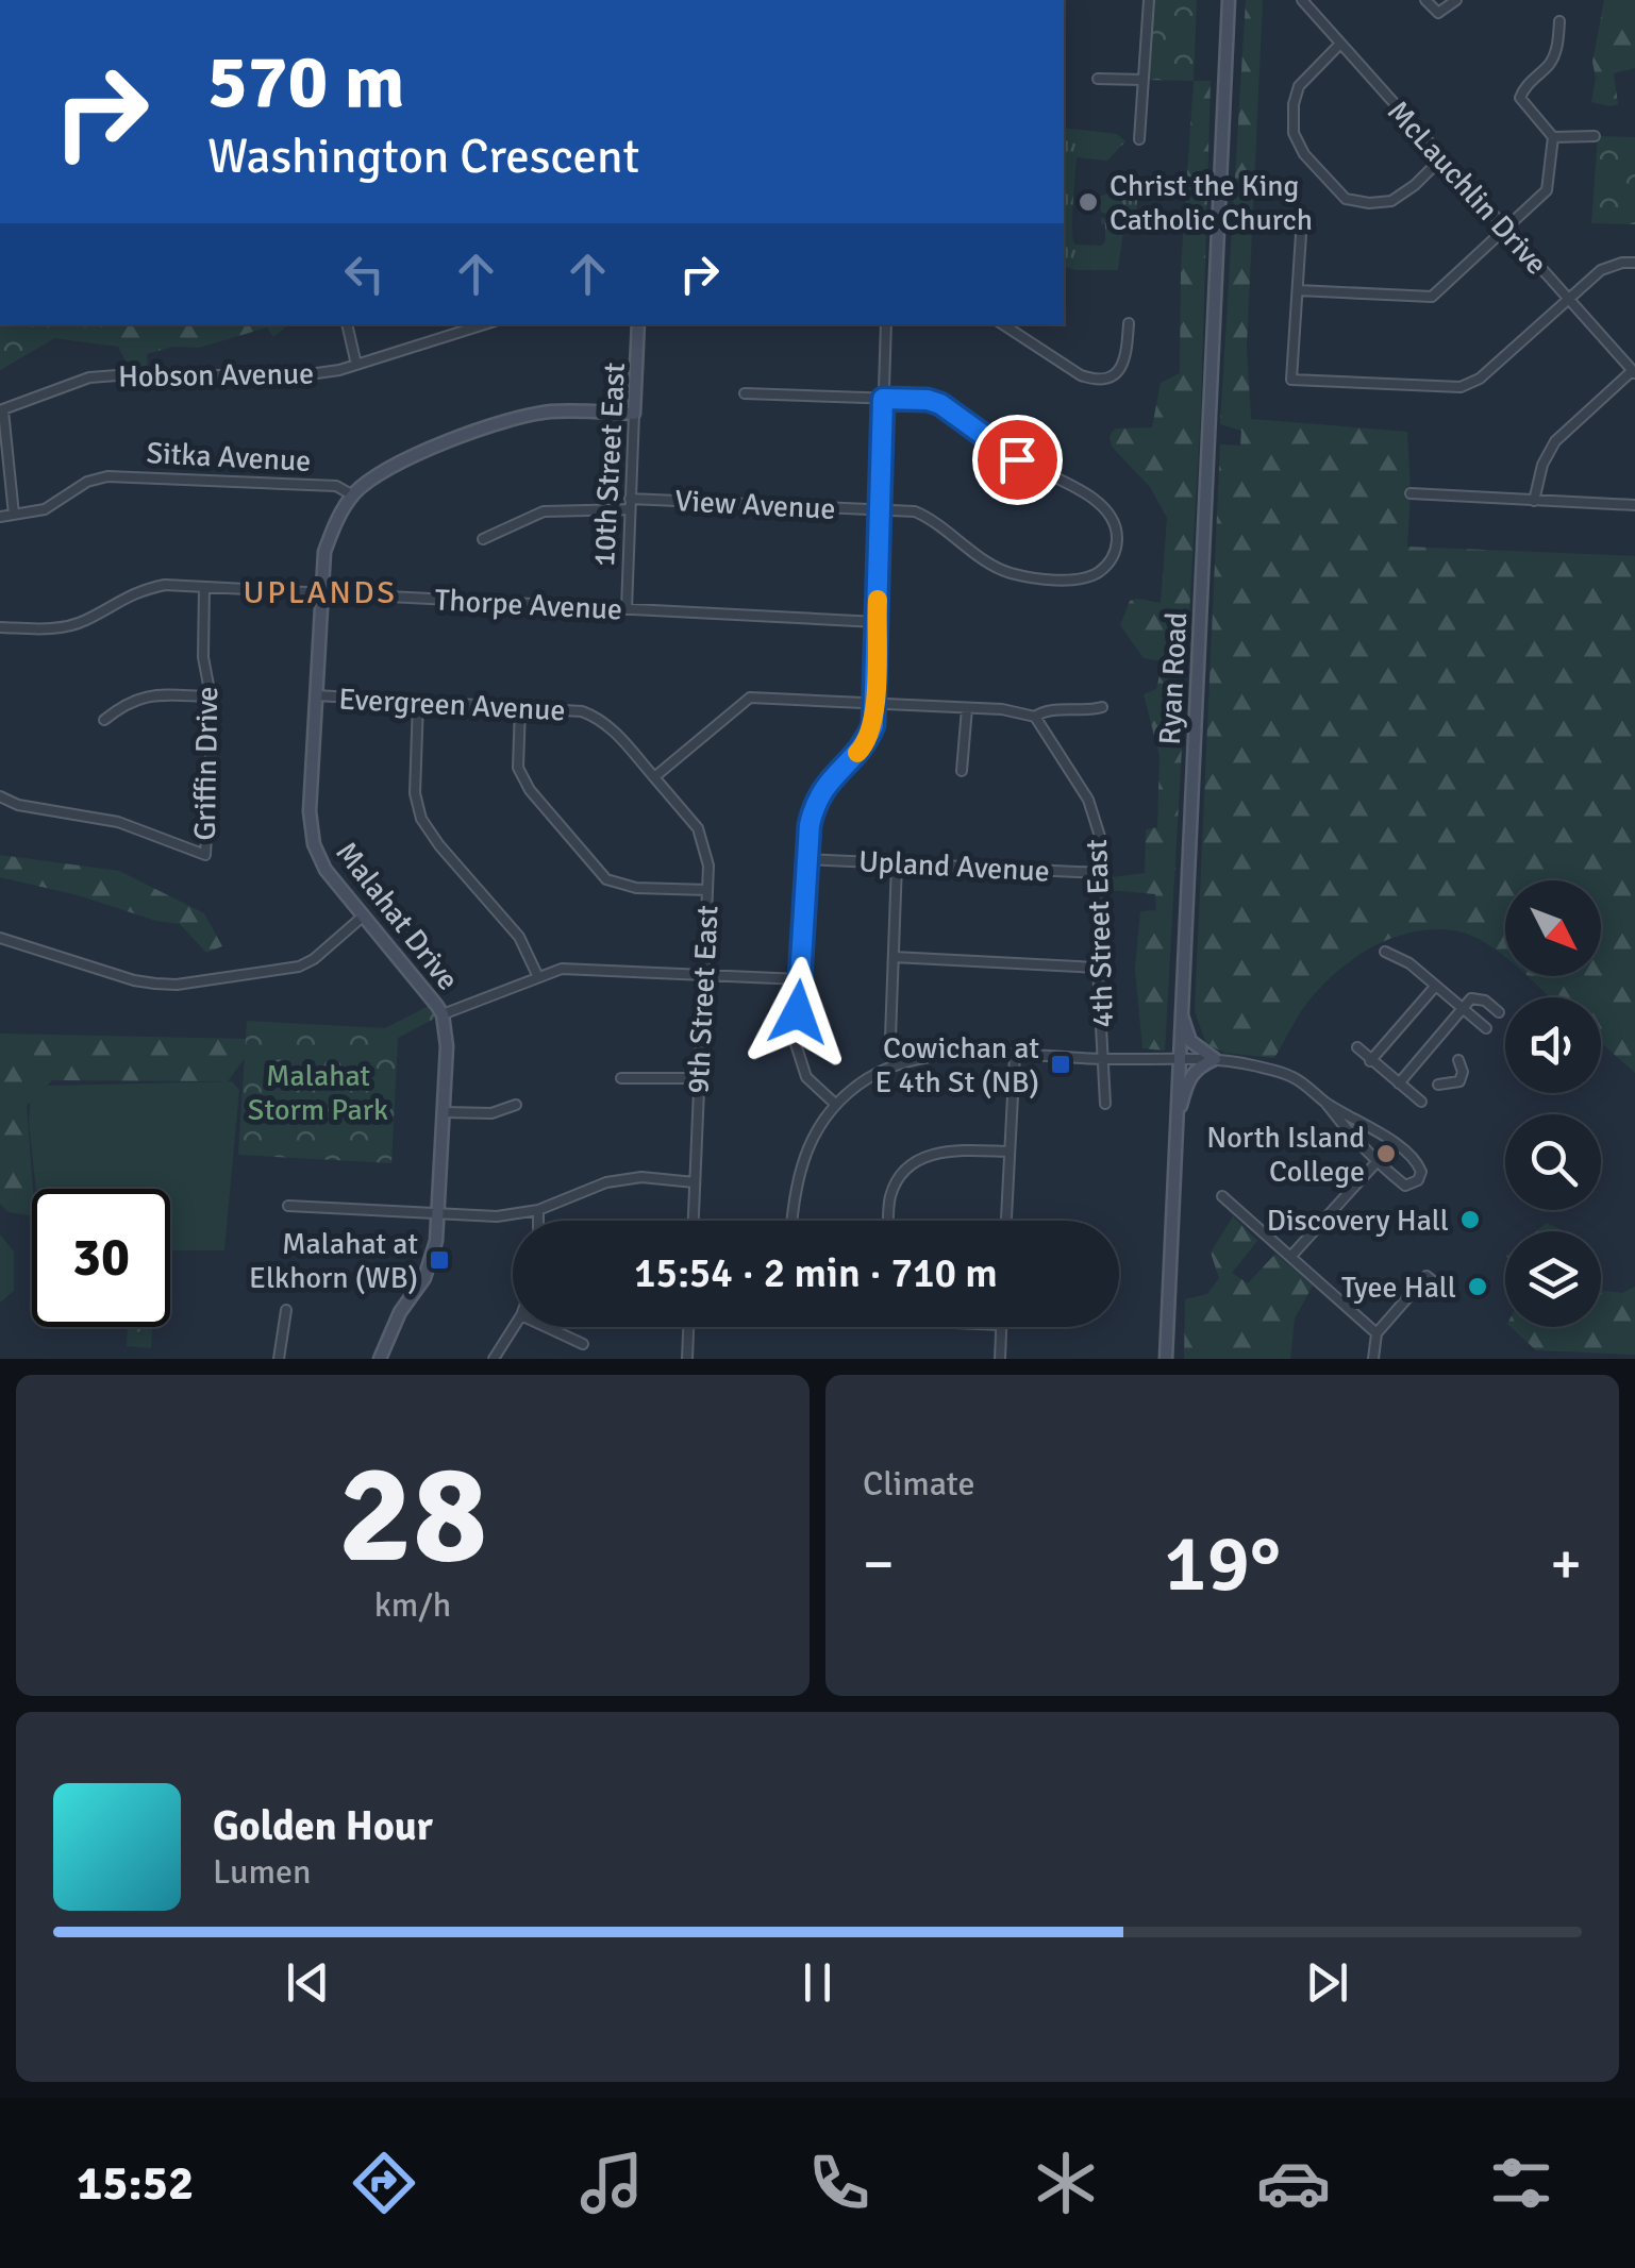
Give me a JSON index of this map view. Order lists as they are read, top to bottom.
{
  "streets": {
    "main road": ["10th Street East", "Ryan Road", "Malahat Drive"],
    "street": [
      "McLauchlin Drive",
      "Hobson Avenue",
      "Sitka Avenue",
      "View Avenue",
      "Thorpe Avenue",
      "Evergreen Avenue",
      "Griffin Drive",
      "Upland Avenue",
      "4th Street East",
      "9th Street East"
    ]
  },
  "crossings": [
    ["Sitka Avenue", "Malahat Drive"],
    ["10th Street East", "View Avenue"],
    ["10th Street East", "Thorpe Avenue"],
    ["Thorpe Avenue", "Griffin Drive"],
    ["Thorpe Avenue", "Malahat Drive"],
    ["Evergreen Avenue", "Malahat Drive"],
    ["Evergreen Avenue", "9th Street East"],
    ["Upland Avenue", "4th Street East"]
  ],
  "districts": ["UPLANDS"],
  "parks": ["Malahat Storm Park"],
  "places": {
    "other": [
      "Christ the King Catholic Church",
      "North Island College",
      "Discovery Hall",
      "Tyee Hall"
    ],
    "transit": ["Cowichan at E 4th St (NB)", "Malahat at Elkhorn (WB)"]
  },
  "north": "bottom right",
  "page": {
    "turn": ["570 m", "Washington Crescent"],
    "limit": "30",
    "trip": "15:54 · 2 min · 710 m",
    "tile": [
      ["28", "km/h"],
      "Climate"
    ],
    "heat": ["−", "19°", "+"],
    "song": ["Golden Hour", "Lumen"],
    "tabs": "15:52"
  }
}
